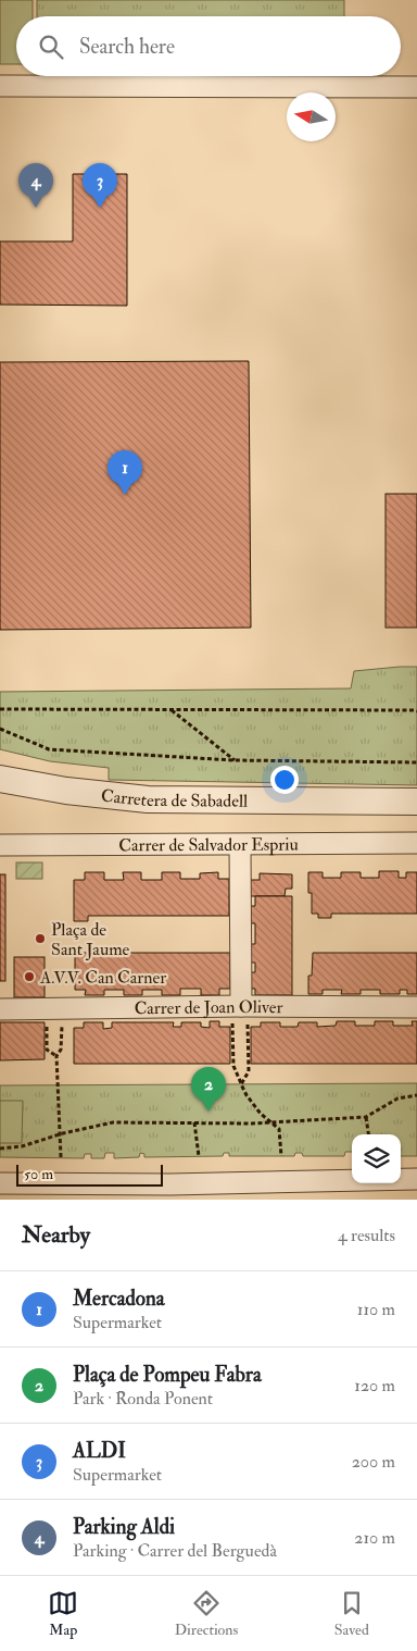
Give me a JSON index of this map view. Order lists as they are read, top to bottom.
{
  "streets": {
    "street": ["Carretera de Sabadell", "Carrer de Salvador Espriu", "Carrer de Joan Oliver"]
  },
  "places": ["Plaça de Sant Jaume", "A.V.V. Can Carner"],
  "scale_bar": "50 m",
  "north": "left",
  "page": {
    "search": "Search here",
    "pins": [
      "3",
      "4",
      "1",
      "2"
    ],
    "scale": "50 m",
    "heading": ["Nearby", "4 results"],
    "list": [
      {
        "mark": "1",
        "name": "Mercadona",
        "note": "Supermarket",
        "value": "110 m"
      },
      {
        "mark": "2",
        "name": "Plaça de Pompeu Fabra",
        "note": "Park · Ronda Ponent",
        "value": "120 m"
      },
      {
        "mark": "3",
        "name": "ALDI",
        "note": "Supermarket",
        "value": "200 m"
      },
      {
        "mark": "4",
        "name": "Parking Aldi",
        "note": "Parking · Carrer del Berguedà",
        "value": "210 m"
      }
    ],
    "nav": ["Map", "Directions", "Saved"]
  }
}
